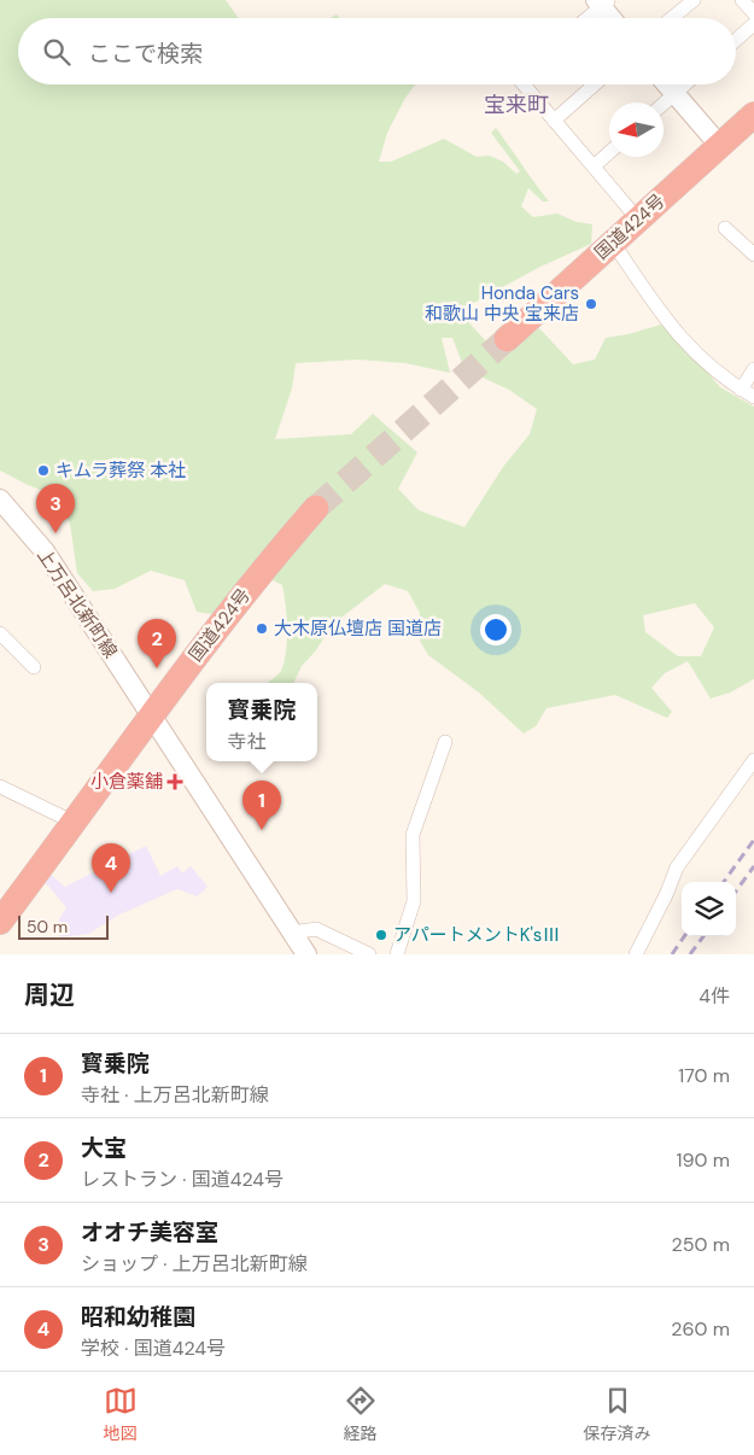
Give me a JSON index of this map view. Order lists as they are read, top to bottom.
{
  "streets": {
    "highway": ["国道424号"],
    "main road": ["上万呂北新町線"]
  },
  "crossings": [
    ["国道424号", "上万呂北新町線"]
  ],
  "districts": ["宝来町"],
  "places": {
    "other": [
      "Honda Cars 和歌山 中央 宝来店",
      "キムラ葬祭 本社",
      "大木原仏壇店 国道店",
      "アパートメントK'sⅢ"
    ],
    "health": ["小倉薬舗"]
  },
  "scale_bar": "50 m",
  "north": "left",
  "page": {
    "search": "ここで検索",
    "pins": [
      "3",
      "2",
      "1",
      "4"
    ],
    "popup": ["寳乗院", "寺社"],
    "scale": "50 m",
    "heading": ["周辺", "4件"],
    "list": [
      {
        "mark": "1",
        "name": "寳乗院",
        "note": "寺社 · 上万呂北新町線",
        "value": "170 m"
      },
      {
        "mark": "2",
        "name": "大宝",
        "note": "レストラン · 国道424号",
        "value": "190 m"
      },
      {
        "mark": "3",
        "name": "オオチ美容室",
        "note": "ショップ · 上万呂北新町線",
        "value": "250 m"
      },
      {
        "mark": "4",
        "name": "昭和幼稚園",
        "note": "学校 · 国道424号",
        "value": "260 m"
      }
    ],
    "nav": ["地図", "経路", "保存済み"]
  }
}
